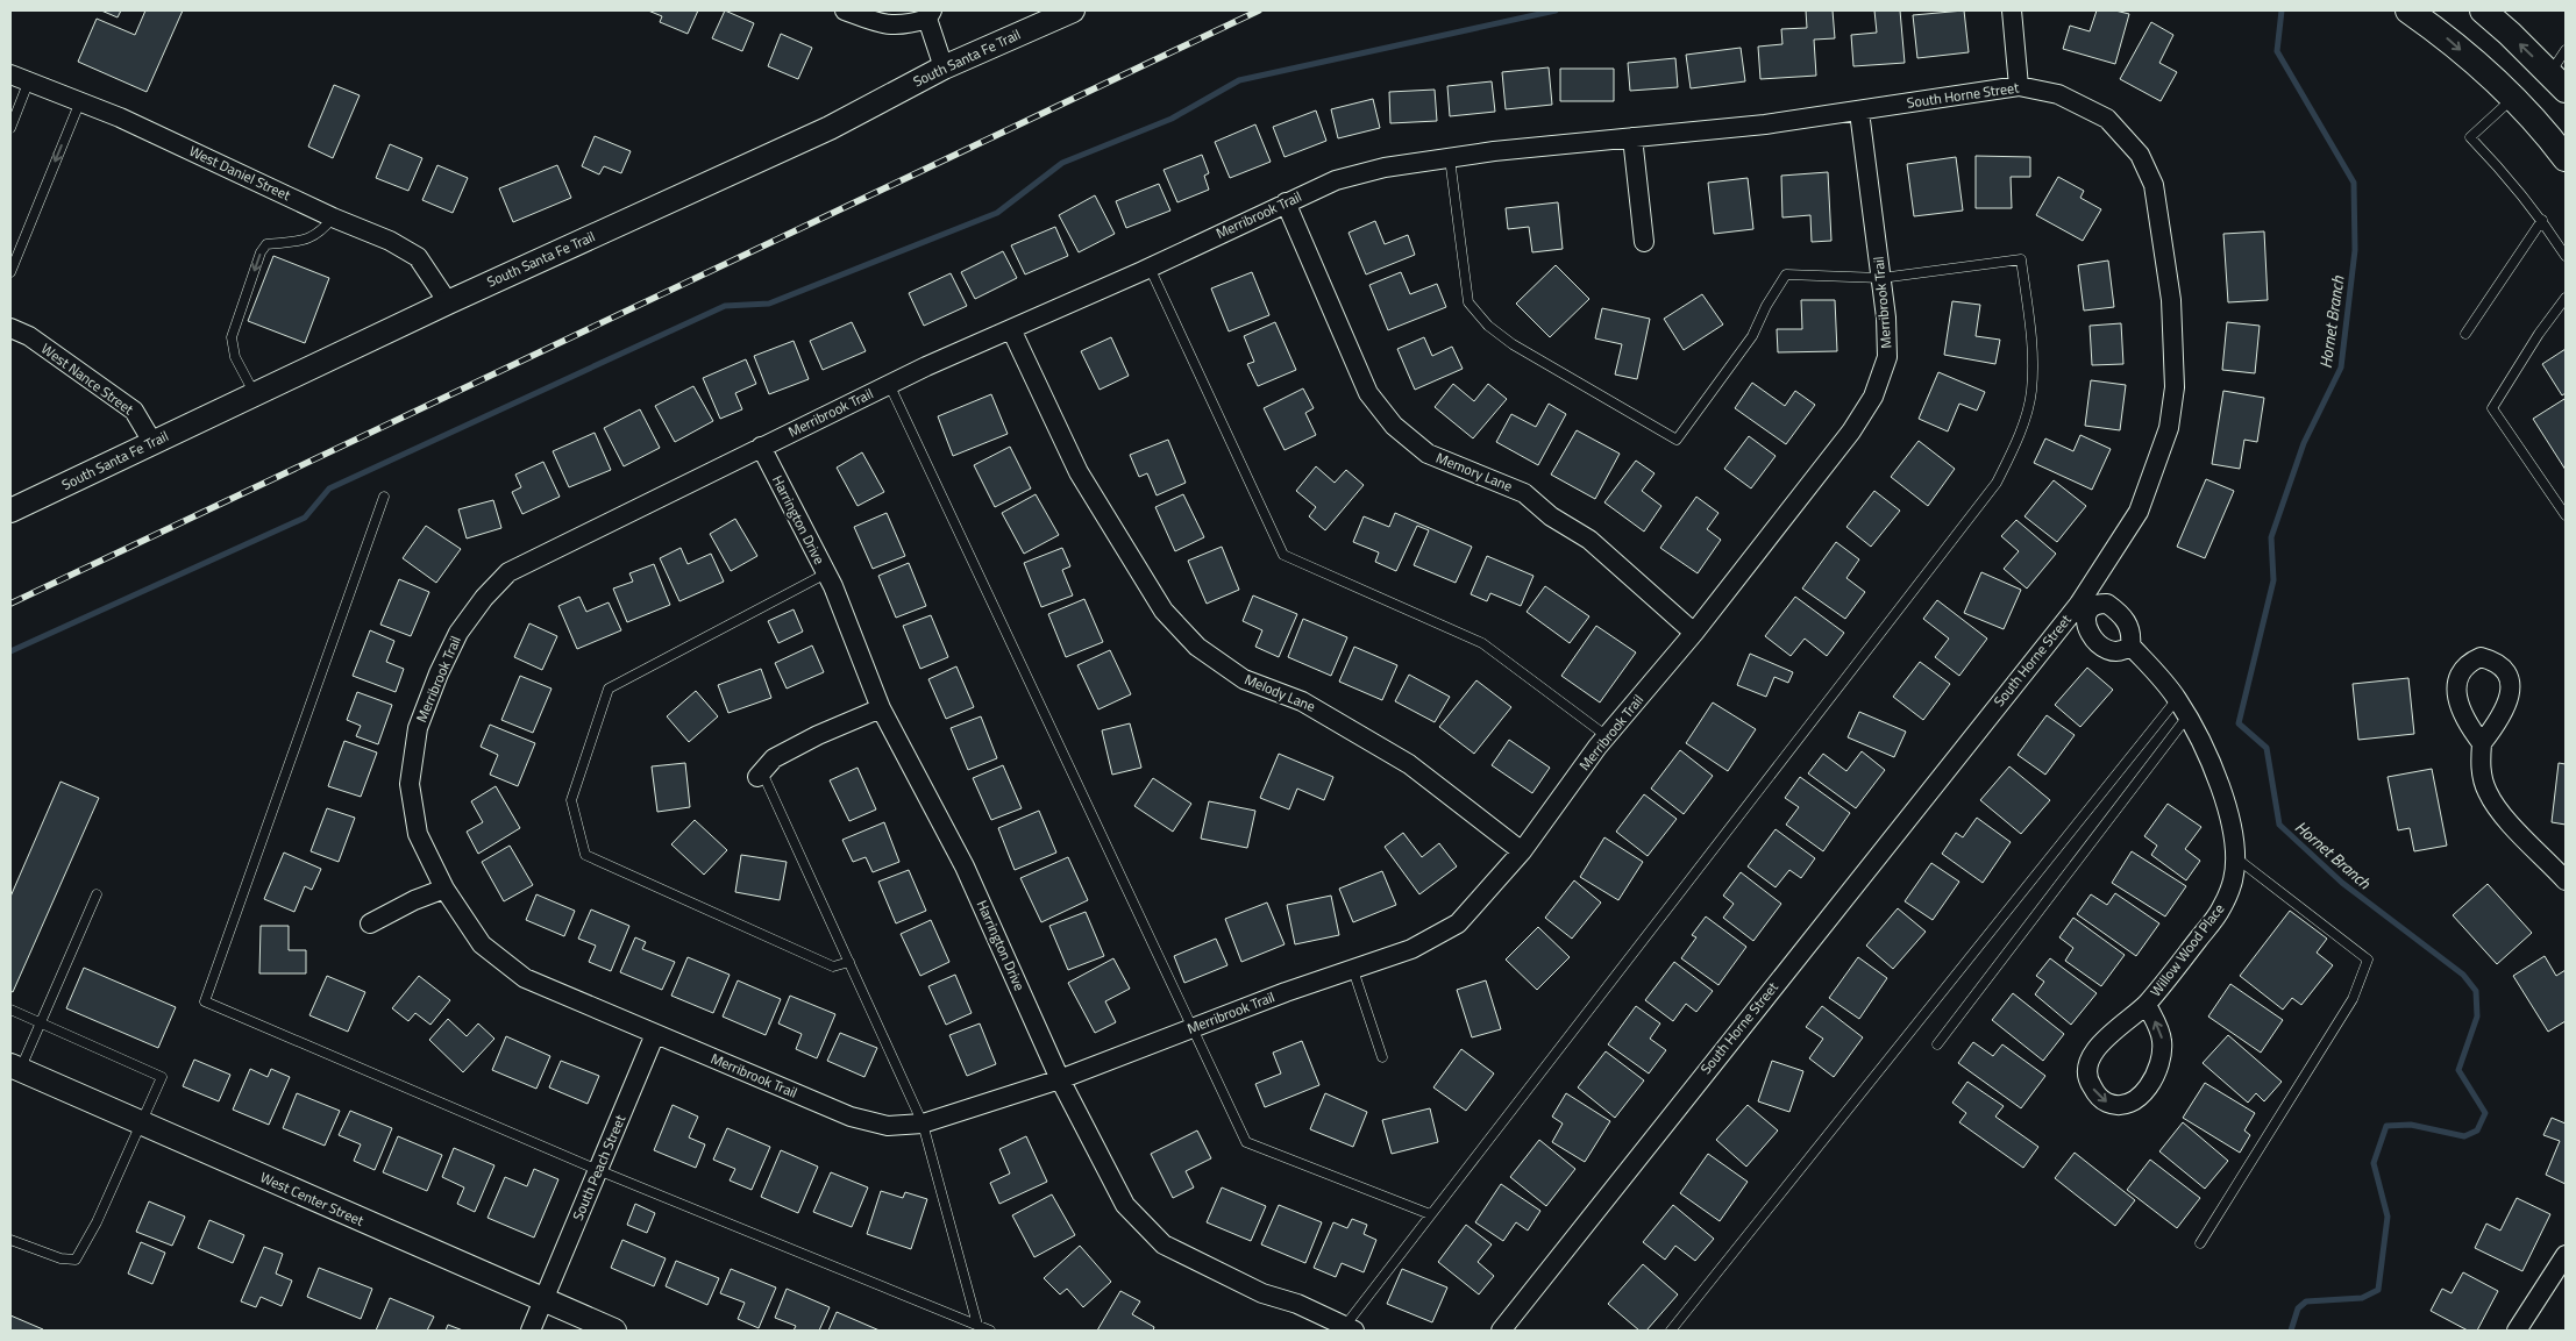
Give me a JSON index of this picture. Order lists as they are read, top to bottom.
{
  "streets": {
    "street": [
      "South Santa Fe Trail",
      "South Horne Street",
      "West Daniel Street",
      "Merribrook Trail",
      "West Nance Street",
      "Memory Lane",
      "Harrington Drive",
      "Melody Lane",
      "Willow Wood Place",
      "South Peach Street",
      "West Center Street"
    ]
  },
  "crossings": [
    ["South Santa Fe Trail", "West Daniel Street"],
    ["South Santa Fe Trail", "West Nance Street"],
    ["South Horne Street", "Merribrook Trail"],
    ["South Horne Street", "Willow Wood Place"],
    ["Merribrook Trail", "Memory Lane"],
    ["Merribrook Trail", "Harrington Drive"],
    ["Merribrook Trail", "Melody Lane"],
    ["Merribrook Trail", "South Peach Street"],
    ["South Peach Street", "West Center Street"]
  ],
  "water": ["Hornet Branch"]
}
